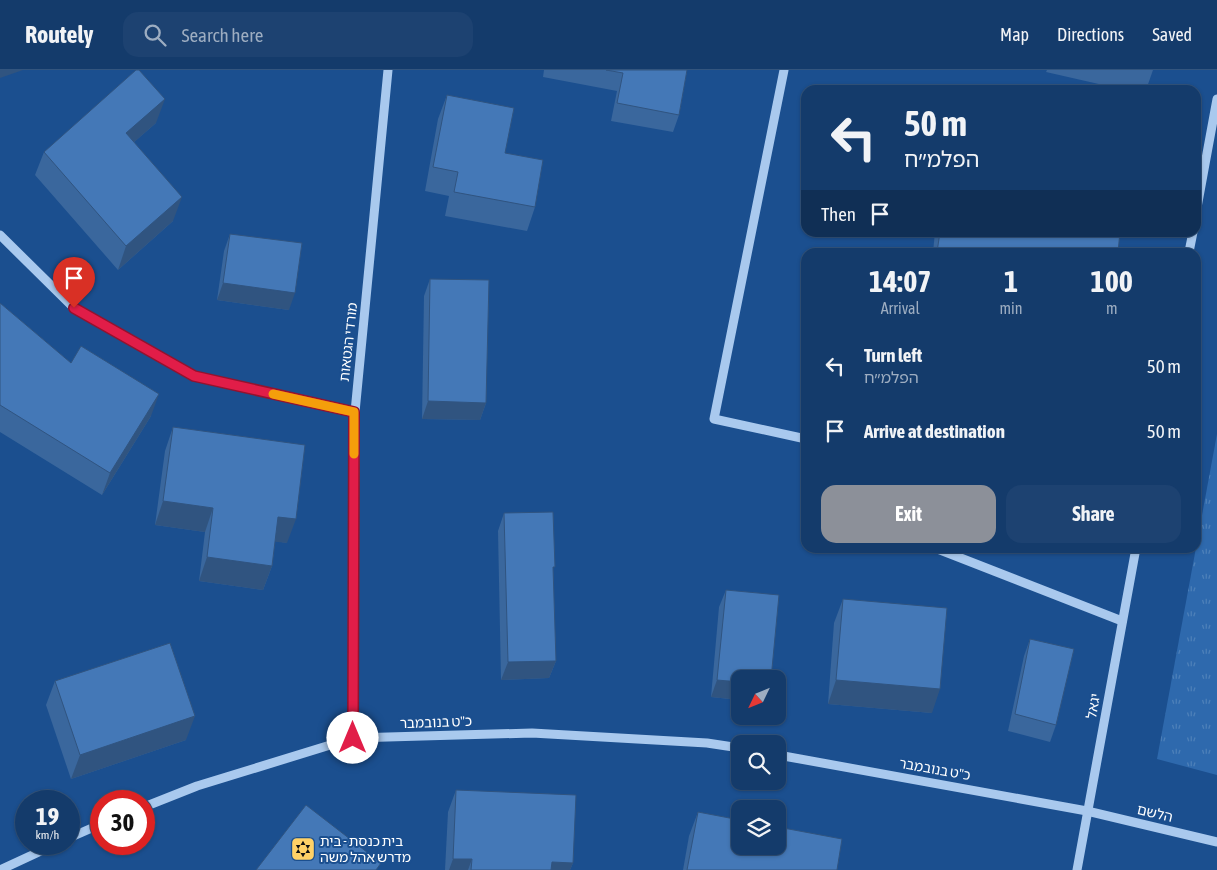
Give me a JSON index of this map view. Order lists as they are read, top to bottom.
{
  "streets": {
    "street": [
      "מורדי הגטאות",
      "יגאל",
      "כ\"ט בנובמבר",
      "הלשם"
    ]
  },
  "crossings": [
    ["מורדי הגטאות", "כ\"ט בנובמבר"],
    ["יגאל", "כ\"ט בנובמבר"],
    ["יגאל", "הלשם"],
    ["כ\"ט בנובמבר", "הלשם"]
  ],
  "places": {
    "synagogue": ["בית כנסת - בית מדרש אהל משה"]
  },
  "north": "bottom left",
  "page": {
    "header": "Routely",
    "search": "Search here",
    "nav": ["Map", "Directions", "Saved"],
    "turn": ["50 m", "הפלמ״ח"],
    "then": "Then",
    "eta": [
      "14:07",
      "Arrival",
      "1",
      "min",
      "100",
      "m"
    ],
    "list": [
      {
        "name": "Turn left",
        "note": "הפלמ״ח",
        "value": "50 m"
      },
      {
        "name": "Arrive at destination",
        "value": "50 m"
      }
    ],
    "buttons": ["Exit", "Share"],
    "speed": "19 km/h",
    "limit": "30"
  }
}
